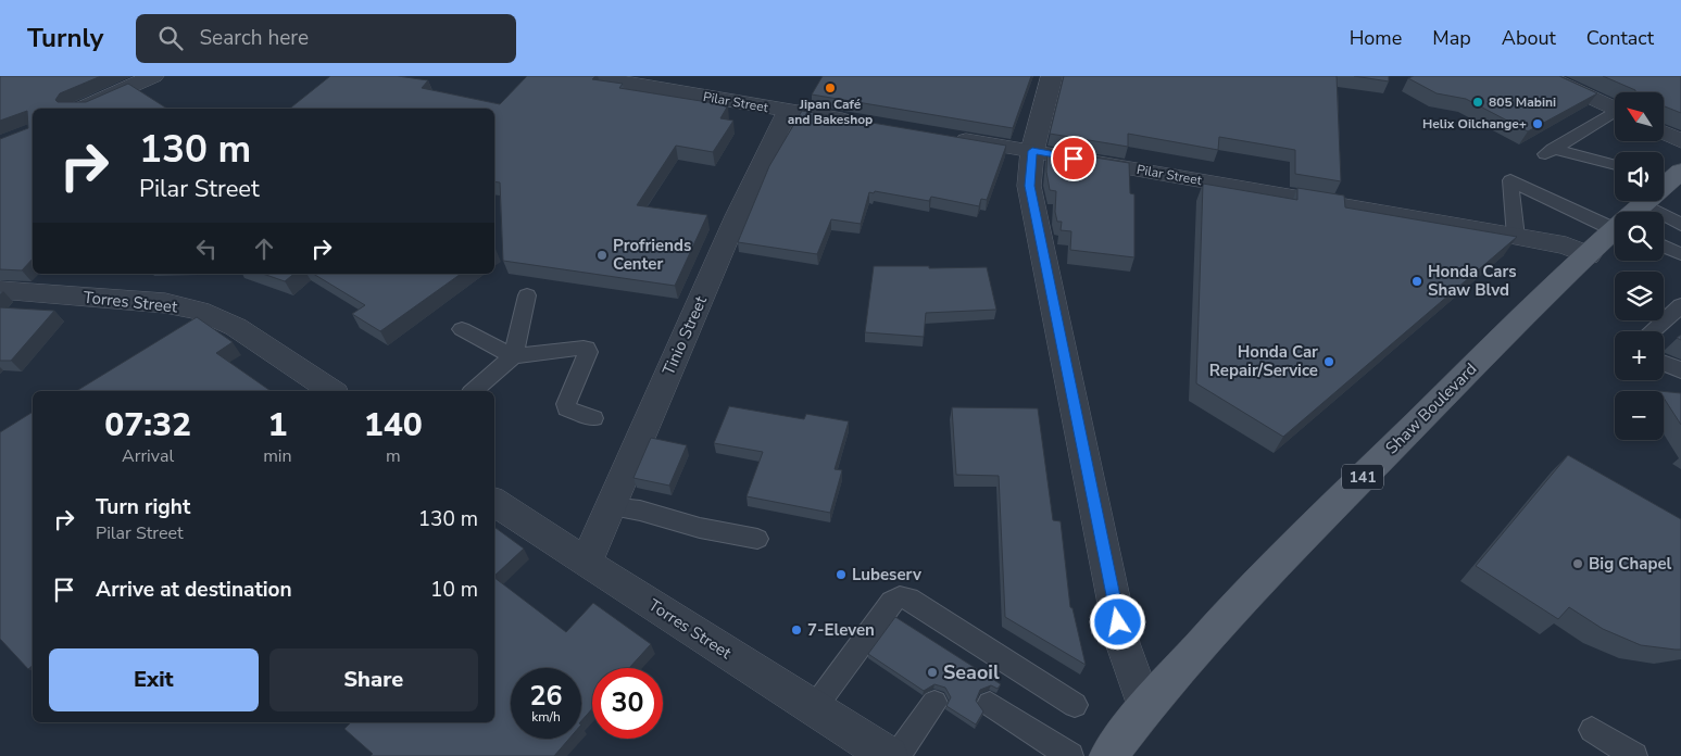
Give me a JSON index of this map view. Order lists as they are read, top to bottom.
{
  "streets": {
    "main road": ["Shaw Boulevard", "141"],
    "street": ["Pilar Street", "Torres Street", "Tinio Street"]
  },
  "crossings": [
    ["Pilar Street", "Tinio Street"],
    ["Pilar Street", "Shaw Boulevard"],
    ["Torres Street", "Tinio Street"]
  ],
  "places": [
    "Jipan Café and Bakeshop",
    "805 Mabini",
    "Helix Oilchange+",
    "Profriends Center",
    "Honda Cars Shaw Blvd",
    "Honda Car Repair/Service",
    "Big Chapel",
    "Lubeserv",
    "7-Eleven",
    "Seaoil"
  ],
  "north": "top left",
  "page": {
    "header": "Turnly",
    "search": "Search here",
    "nav": [
      "Home",
      "Map",
      "About",
      "Contact"
    ],
    "map_buttons": ["+", "−"],
    "turn": ["130 m", "Pilar Street"],
    "eta": [
      "07:32",
      "Arrival",
      "1",
      "min",
      "140",
      "m"
    ],
    "list": [
      {
        "name": "Turn right",
        "note": "Pilar Street",
        "value": "130 m"
      },
      {
        "name": "Arrive at destination",
        "value": "10 m"
      }
    ],
    "buttons": ["Exit", "Share"],
    "speed": "26 km/h",
    "limit": "30"
  }
}
